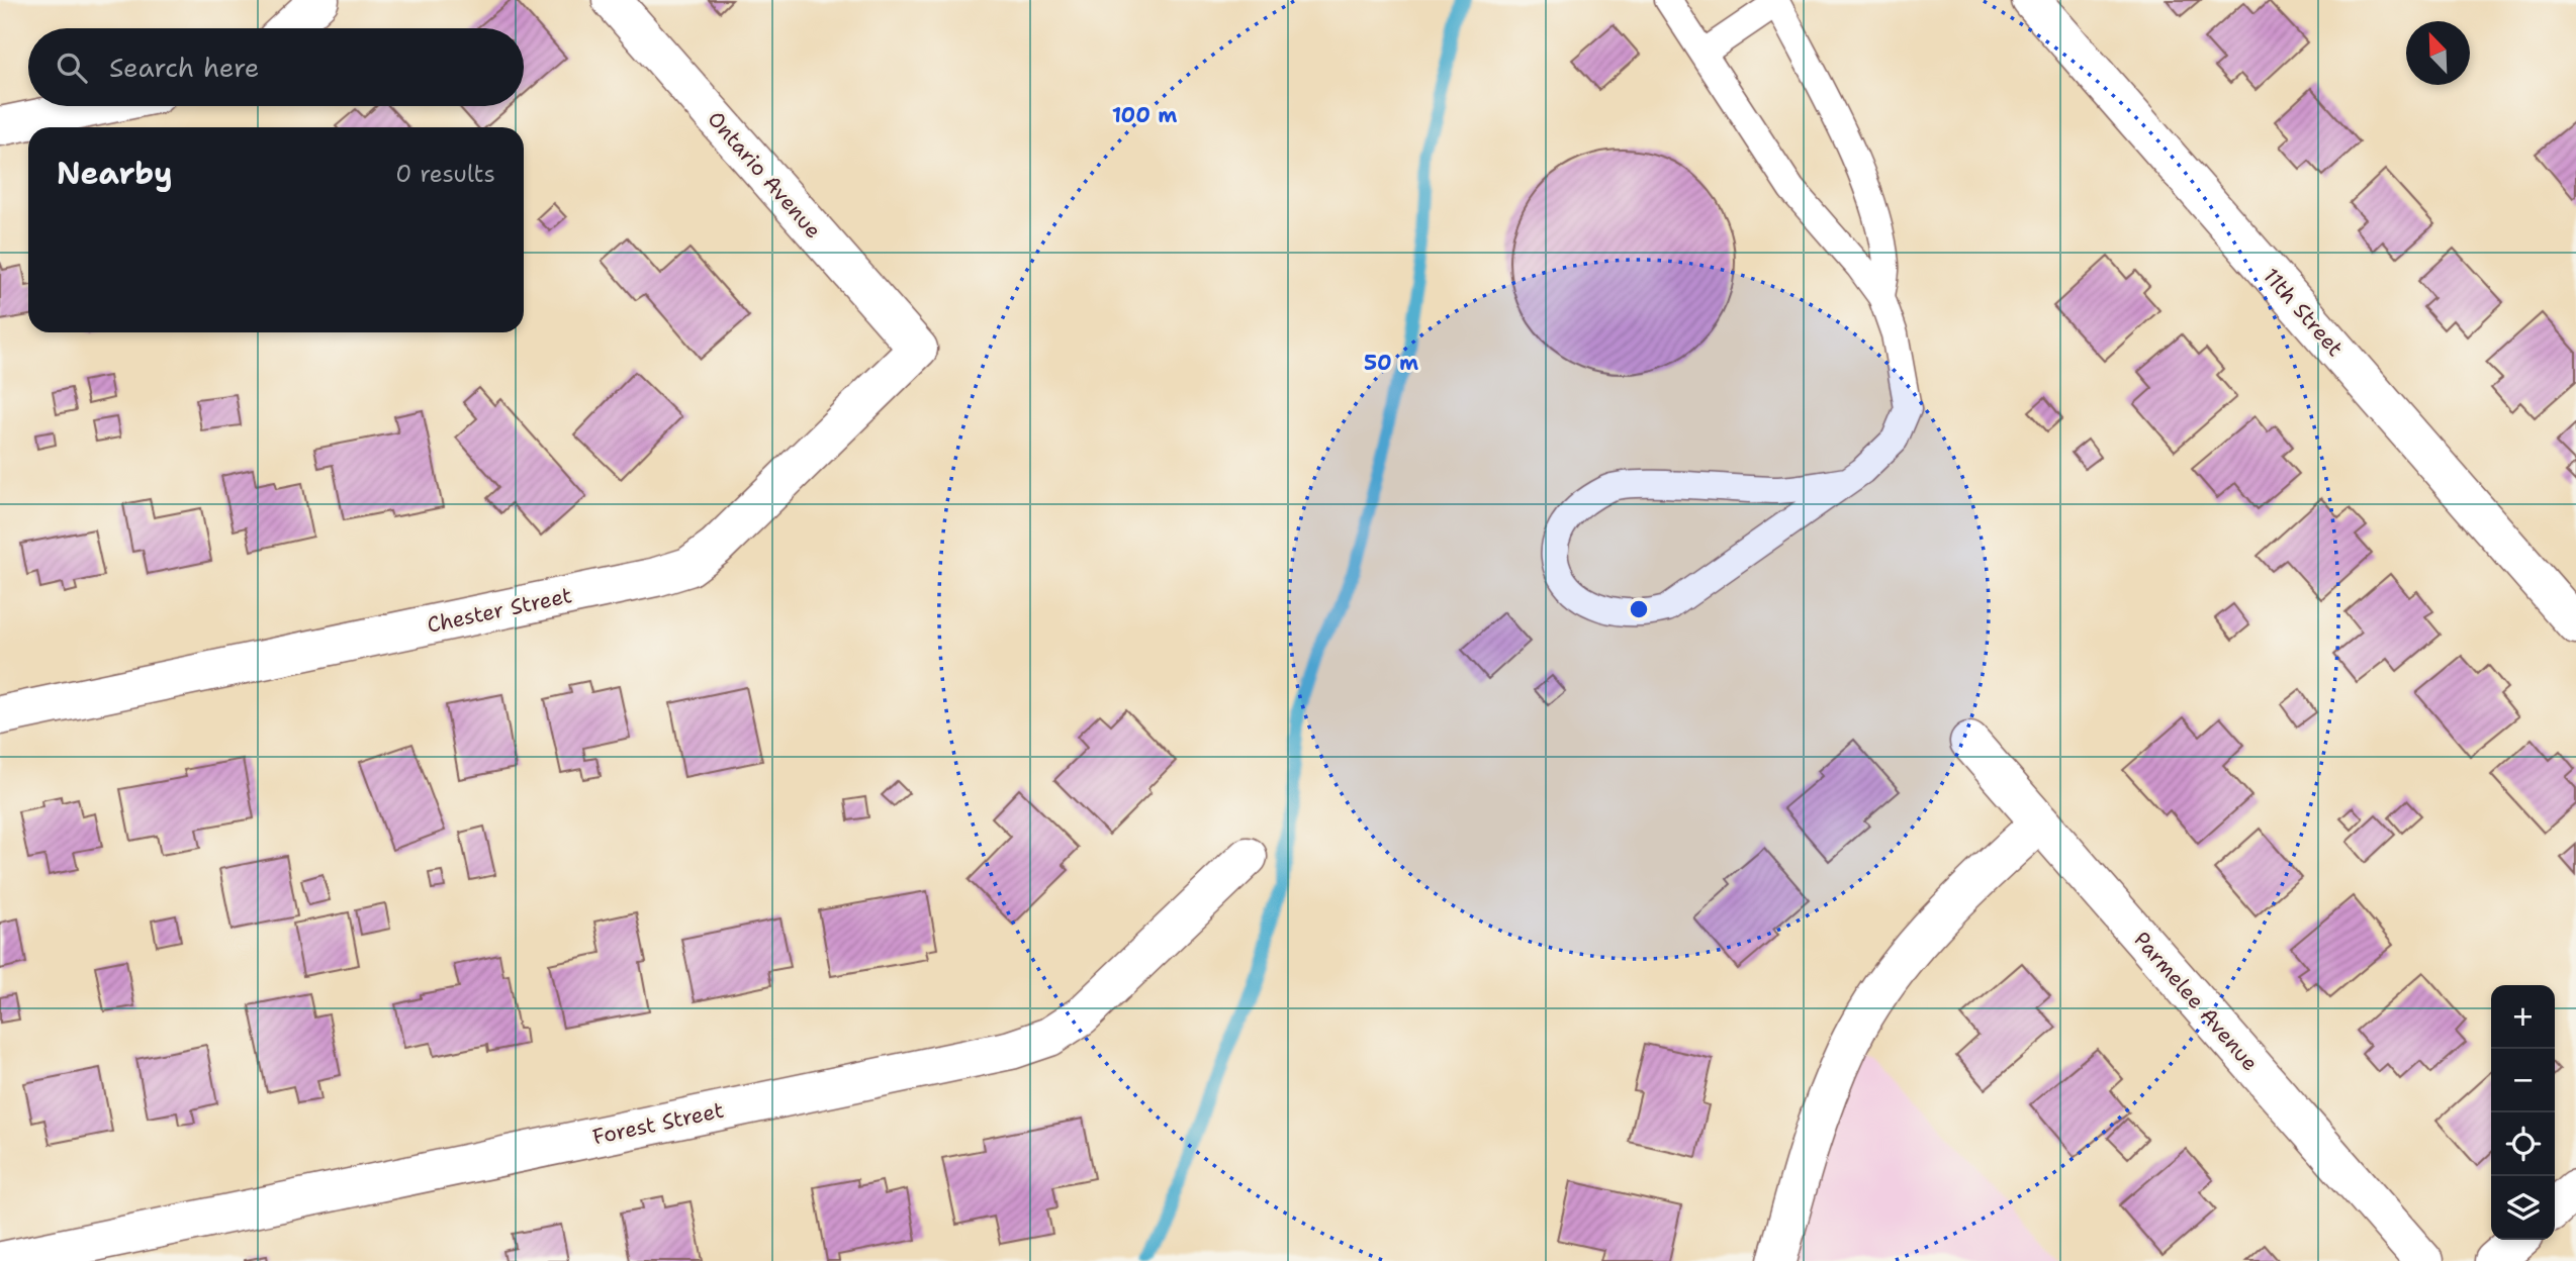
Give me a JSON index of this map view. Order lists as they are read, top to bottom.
{
  "streets": {
    "street": [
      "Ontario Avenue",
      "11th Street",
      "Chester Street",
      "Parmelee Avenue",
      "Forest Street"
    ]
  },
  "crossings": [
    ["Ontario Avenue", "Chester Street"]
  ],
  "north": "top left",
  "page": {
    "search": "Search here",
    "heading": ["Nearby", "0 results"],
    "map_buttons": ["+", "−"]
  },
  "rings": ["100 m", "50 m"]
}
